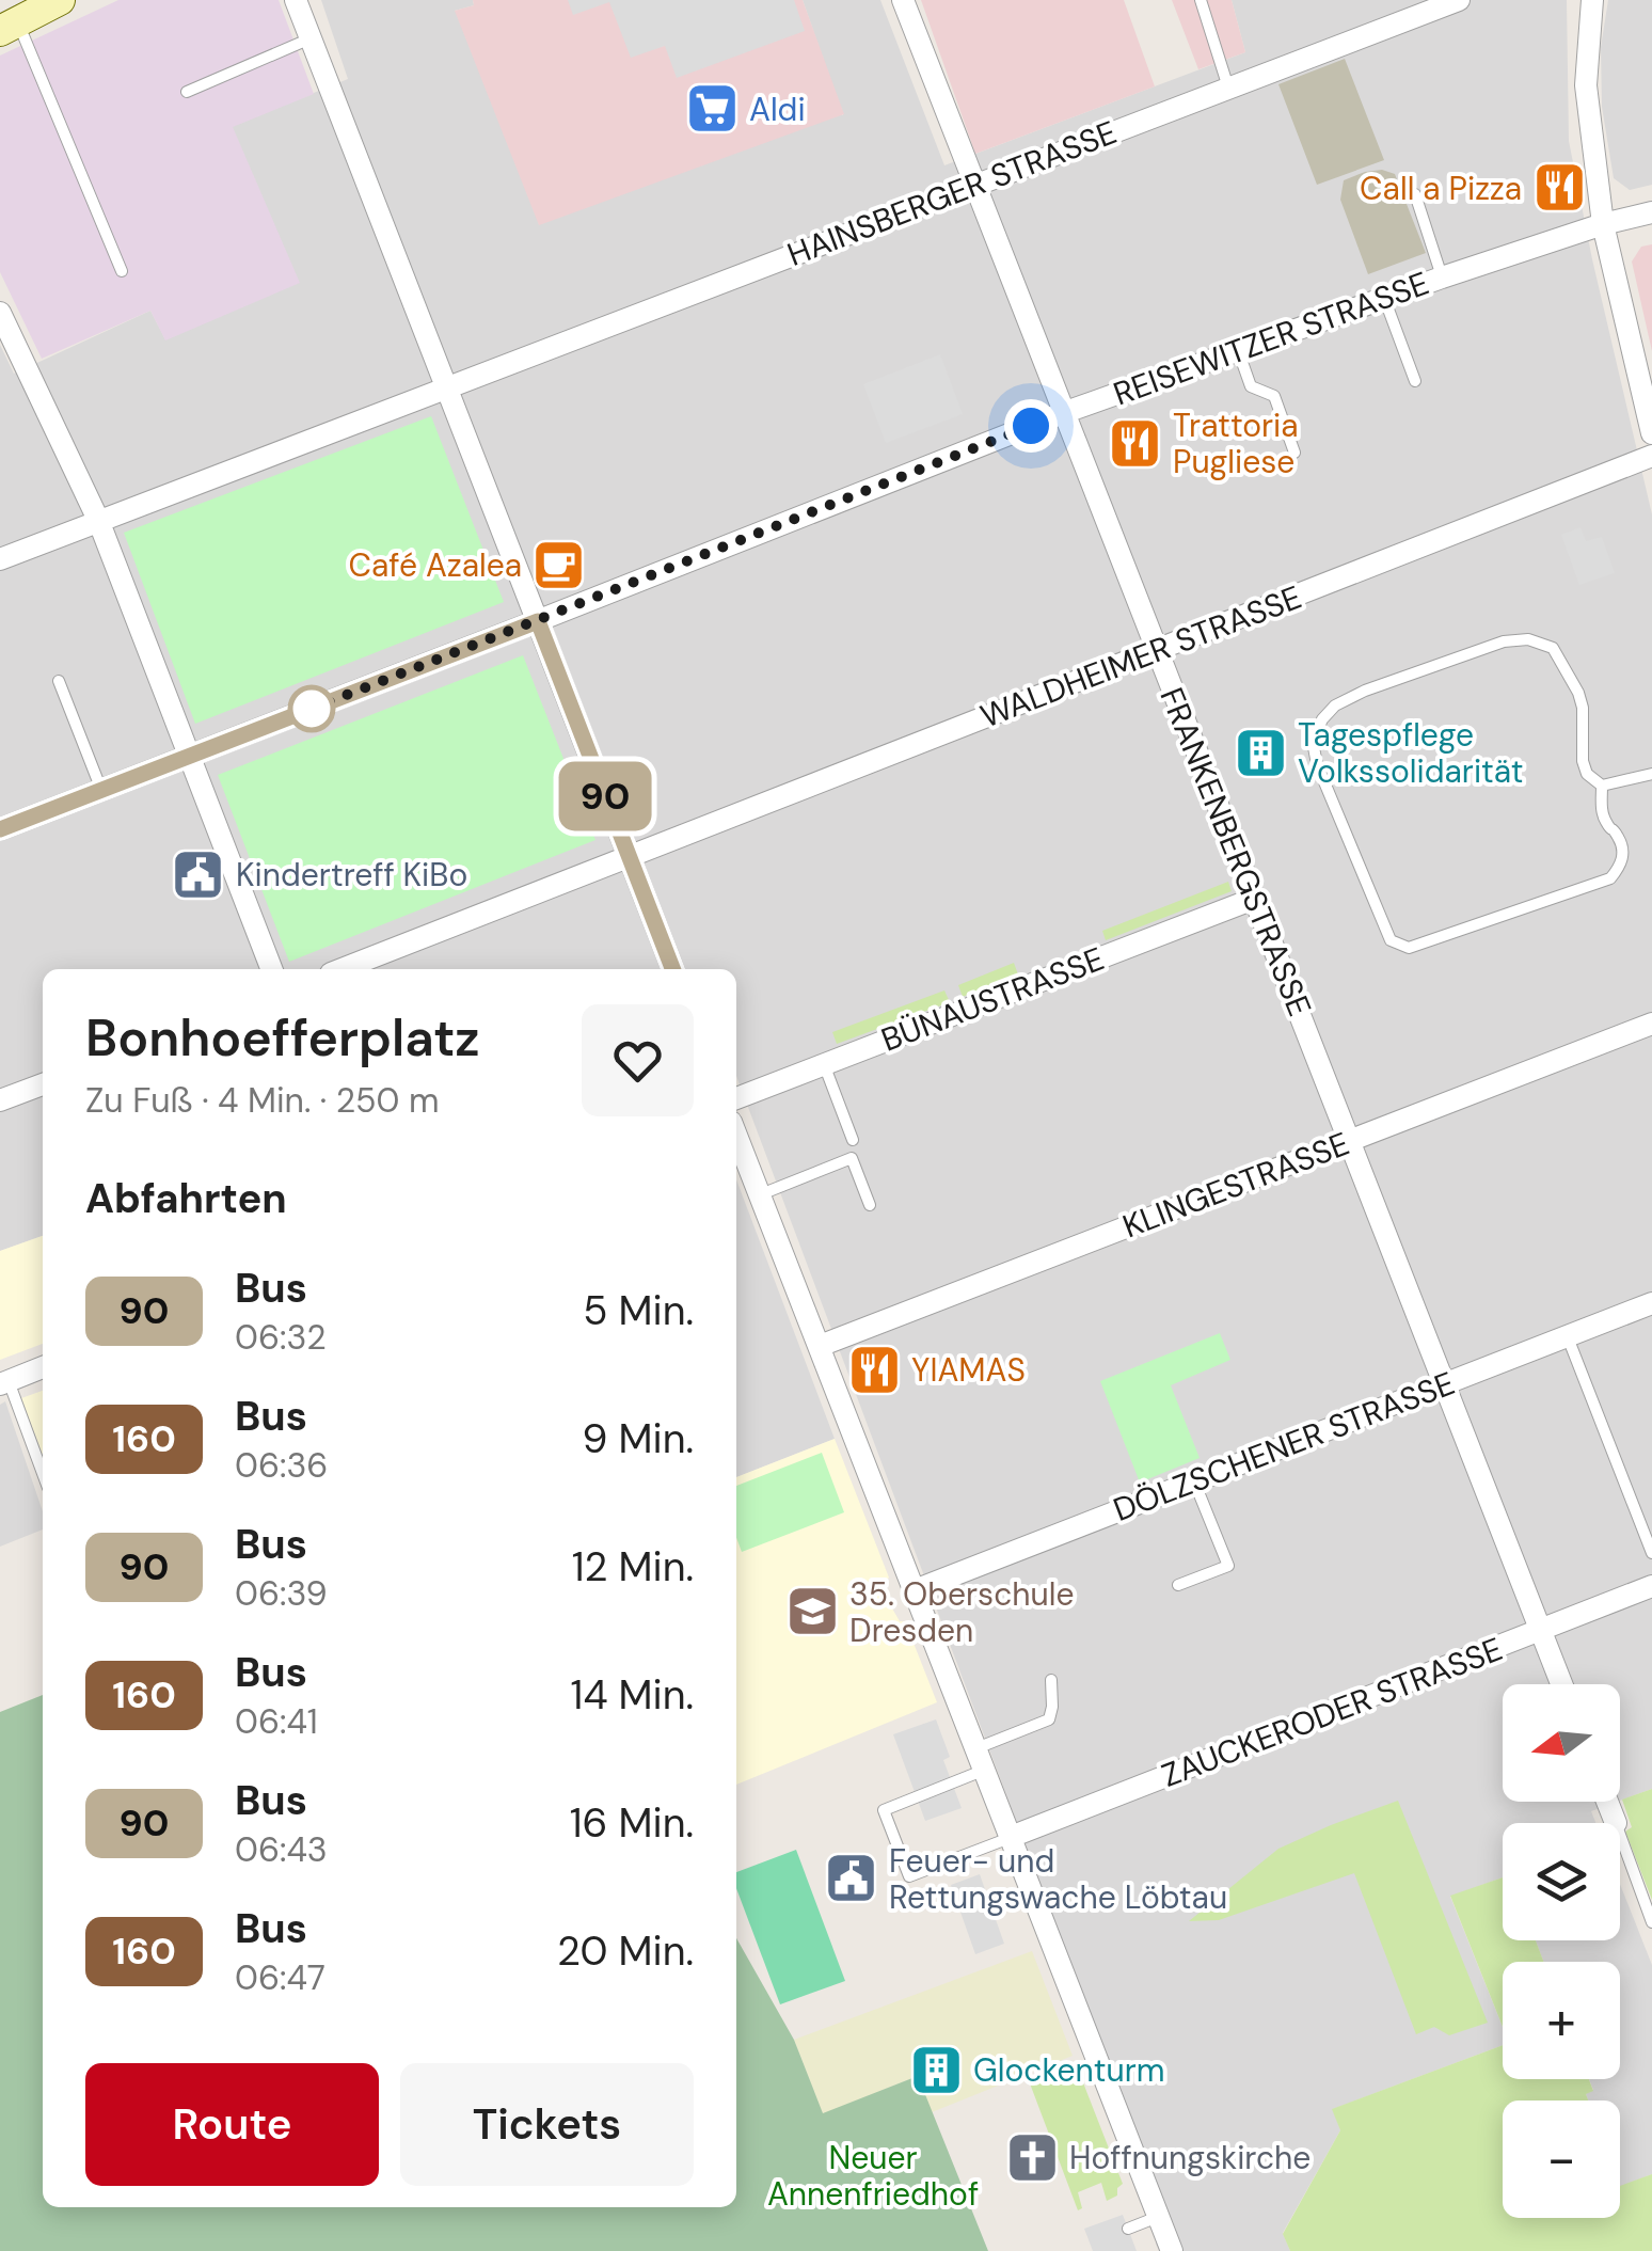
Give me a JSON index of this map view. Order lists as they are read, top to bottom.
{
  "streets": {
    "street": [
      "HAINSBERGER STRASSE",
      "REISEWITZER STRASSE",
      "WALDHEIMER STRASSE",
      "FRANKENBERGSTRASSE",
      "BÜNAUSTRASSE",
      "KLINGESTRASSE",
      "DÖLZSCHENER STRASSE",
      "ZAUCKERODER STRASSE"
    ]
  },
  "crossings": [
    ["HAINSBERGER STRASSE", "FRANKENBERGSTRASSE"],
    ["REISEWITZER STRASSE", "FRANKENBERGSTRASSE"],
    ["WALDHEIMER STRASSE", "FRANKENBERGSTRASSE"],
    ["FRANKENBERGSTRASSE", "BÜNAUSTRASSE"],
    ["FRANKENBERGSTRASSE", "KLINGESTRASSE"],
    ["FRANKENBERGSTRASSE", "DÖLZSCHENER STRASSE"],
    ["FRANKENBERGSTRASSE", "ZAUCKERODER STRASSE"]
  ],
  "parks": ["Neuer Annenfriedhof"],
  "places": {
    "supermarket": ["Aldi"],
    "restaurant": ["Call a Pizza", "Trattoria Pugliese", "YIAMAS"],
    "cafe": ["Café Azalea"],
    "building": ["Tagespflege Volkssolidarität", "Glockenturm"],
    "public building": ["Kindertreff KiBo", "Feuer- und Rettungswache Löbtau"],
    "school or university": ["35. Oberschule Dresden"],
    "church": ["Hoffnungskirche"]
  },
  "lines": ["bus line 90"],
  "north": "left",
  "page": {
    "on_map": "90",
    "heading": [
      ["Bonhoefferplatz", "Zu Fuß · 4 Min. · 250 m"],
      "Abfahrten"
    ],
    "list": [
      {
        "mark": "90",
        "name": "Bus",
        "note": "06:32",
        "value": "5 Min."
      },
      {
        "mark": "160",
        "name": "Bus",
        "note": "06:36",
        "value": "9 Min."
      },
      {
        "mark": "90",
        "name": "Bus",
        "note": "06:39",
        "value": "12 Min."
      },
      {
        "mark": "160",
        "name": "Bus",
        "note": "06:41",
        "value": "14 Min."
      },
      {
        "mark": "90",
        "name": "Bus",
        "note": "06:43",
        "value": "16 Min."
      },
      {
        "mark": "160",
        "name": "Bus",
        "note": "06:47",
        "value": "20 Min."
      }
    ],
    "map_buttons": ["+", "−"],
    "buttons": ["Route", "Tickets"]
  }
}
